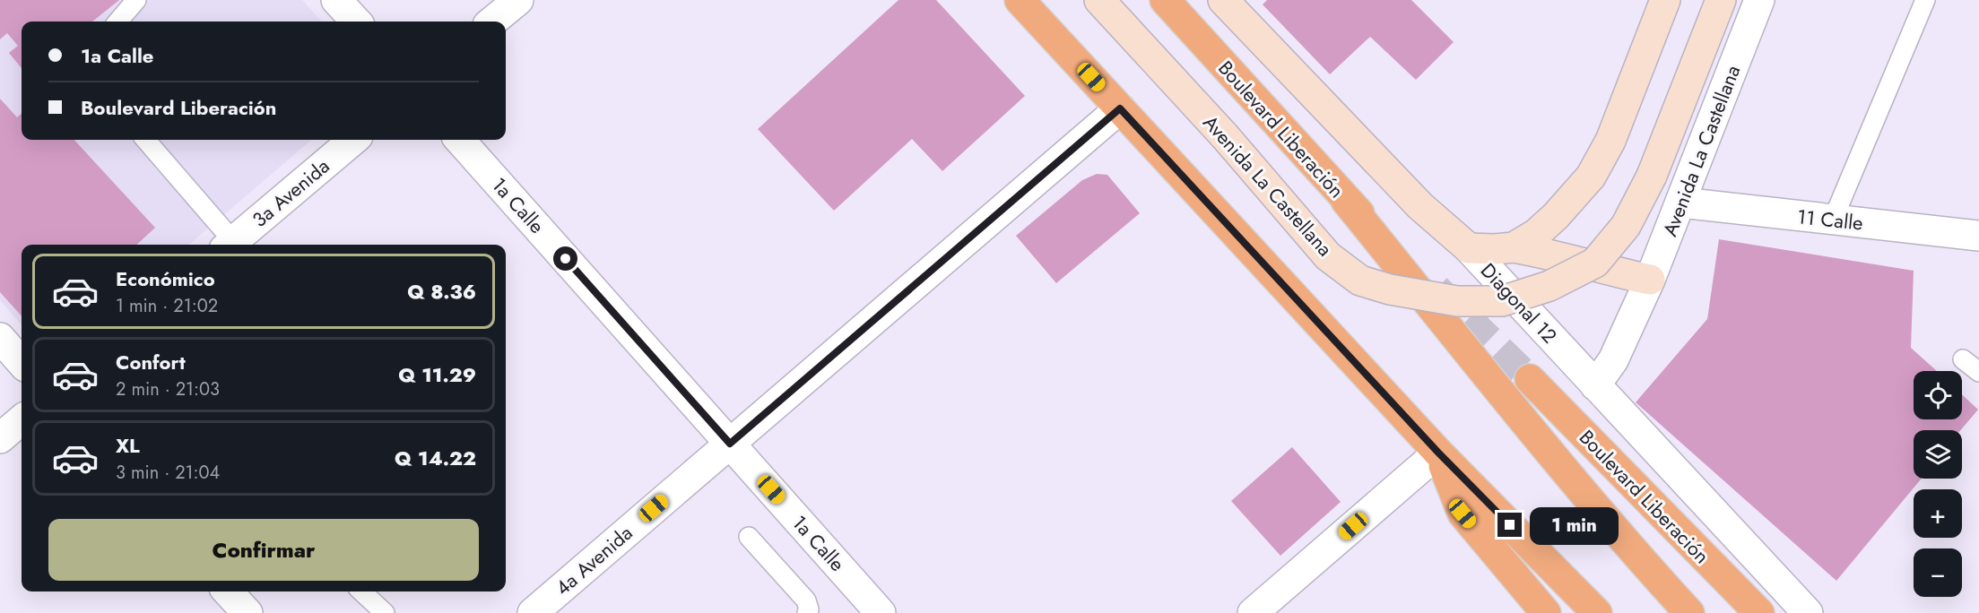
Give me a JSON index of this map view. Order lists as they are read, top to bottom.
{
  "streets": {
    "highway": ["Boulevard Liberación"],
    "main road": ["Avenida La Castellana", "Diagonal 12"],
    "street": [
      "3a Avenida",
      "1a Calle",
      "11 Calle",
      "4a Avenida"
    ]
  },
  "crossings": [
    ["Avenida La Castellana", "11 Calle"],
    ["Avenida La Castellana", "Diagonal 12"],
    ["1a Calle", "4a Avenida"]
  ],
  "page": {
    "banner": ["1a Calle", "Boulevard Liberación"],
    "list": [
      {
        "name": "Económico",
        "note": "1 min · 21:02",
        "value": "Q 8.36"
      },
      {
        "name": "Confort",
        "note": "2 min · 21:03",
        "value": "Q 11.29"
      },
      {
        "name": "XL",
        "note": "3 min · 21:04",
        "value": "Q 14.22"
      }
    ],
    "map_buttons": ["+", "−"],
    "bubble": "1 min",
    "buttons": "Confirmar"
  }
}
